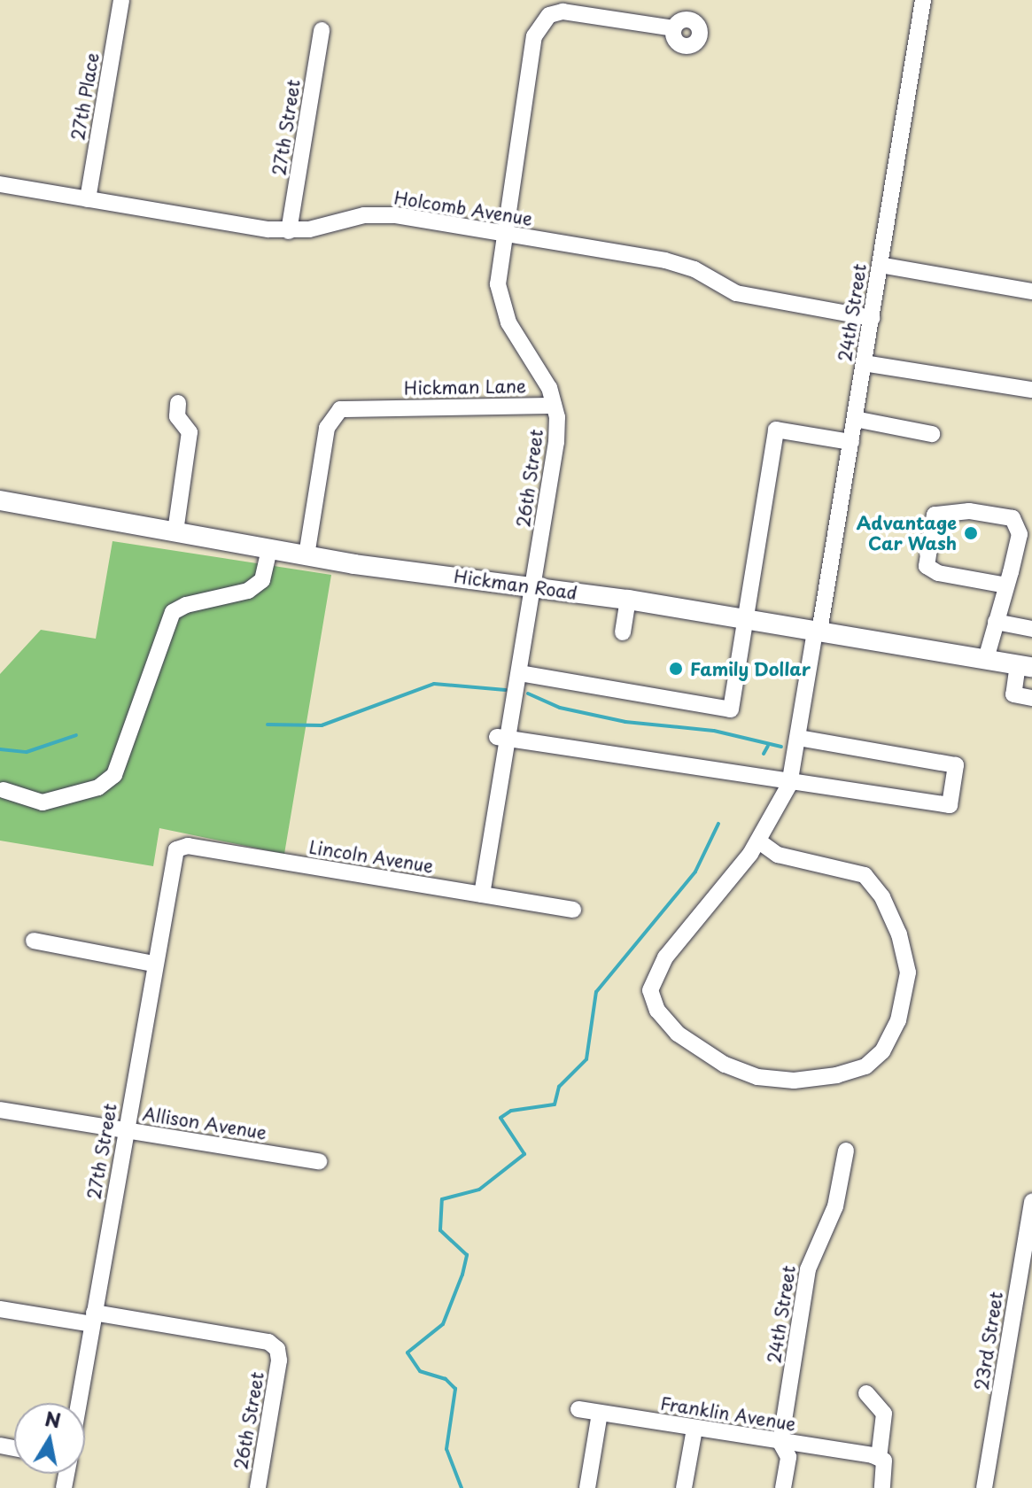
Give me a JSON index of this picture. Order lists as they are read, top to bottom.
{
  "streets": {
    "main road": ["Hickman Road"],
    "street": [
      "27th Place",
      "27th Street",
      "Holcomb Avenue",
      "24th Street",
      "Hickman Lane",
      "26th Street",
      "Lincoln Avenue",
      "Allison Avenue",
      "23rd Street",
      "Franklin Avenue"
    ]
  },
  "crossings": [
    ["27th Place", "Holcomb Avenue"],
    ["27th Street", "Holcomb Avenue"],
    ["27th Street", "26th Street"],
    ["27th Street", "Lincoln Avenue"],
    ["27th Street", "Allison Avenue"],
    ["Holcomb Avenue", "24th Street"],
    ["Holcomb Avenue", "26th Street"],
    ["24th Street", "Hickman Road"],
    ["24th Street", "Franklin Avenue"],
    ["Hickman Lane", "26th Street"],
    ["Hickman Lane", "Hickman Road"],
    ["26th Street", "Hickman Road"],
    ["26th Street", "Lincoln Avenue"]
  ],
  "places": ["Advantage Car Wash", "Family Dollar"],
  "north": "top"
}
